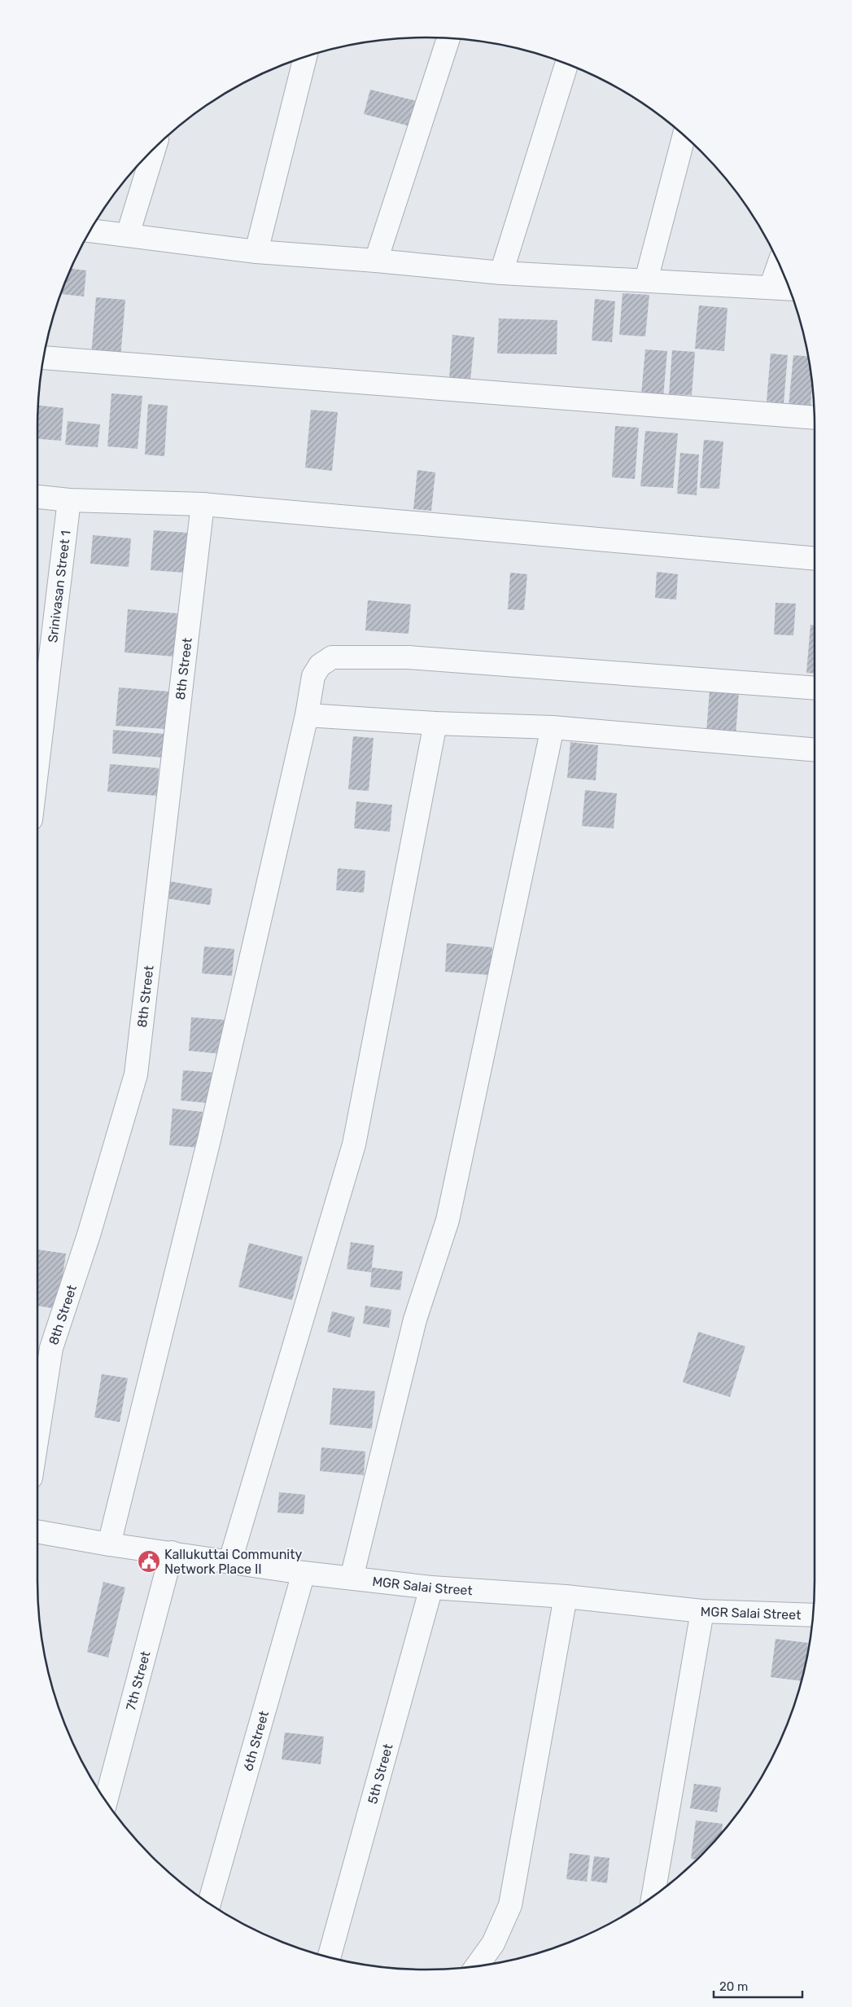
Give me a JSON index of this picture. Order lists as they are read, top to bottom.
{
  "streets": {
    "street": [
      "Srinivasan Street 1",
      "8th Street",
      "MGR Salai Street",
      "7th Street",
      "6th Street",
      "5th Street"
    ]
  },
  "crossings": [
    ["MGR Salai Street", "7th Street"],
    ["MGR Salai Street", "6th Street"],
    ["MGR Salai Street", "5th Street"]
  ],
  "places": {
    "public building": ["Kallukuttai Community Network Place II"]
  },
  "scale_bar": "20 m"
}
